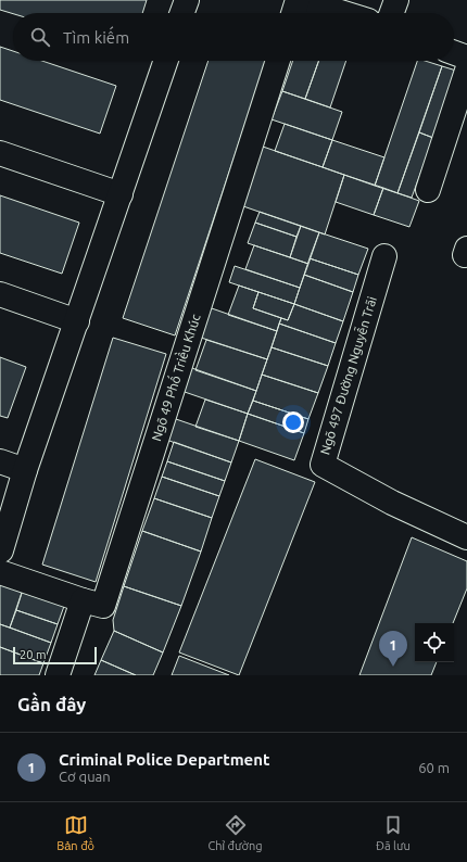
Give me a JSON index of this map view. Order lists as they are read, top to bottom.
{
  "streets": {
    "street": ["Ngõ 497 Đường Nguyễn Trãi", "Ngõ 49 Phố Triều Khúc"]
  },
  "scale_bar": "20 m",
  "page": {
    "search": "Tìm kiếm",
    "pins": "1",
    "scale": "20 m",
    "heading": "Gần đây",
    "list": [
      {
        "mark": "1",
        "name": "Criminal Police Department",
        "note": "Cơ quan",
        "value": "60 m"
      }
    ],
    "nav": ["Bản đồ", "Chỉ đường", "Đã lưu"]
  }
}
